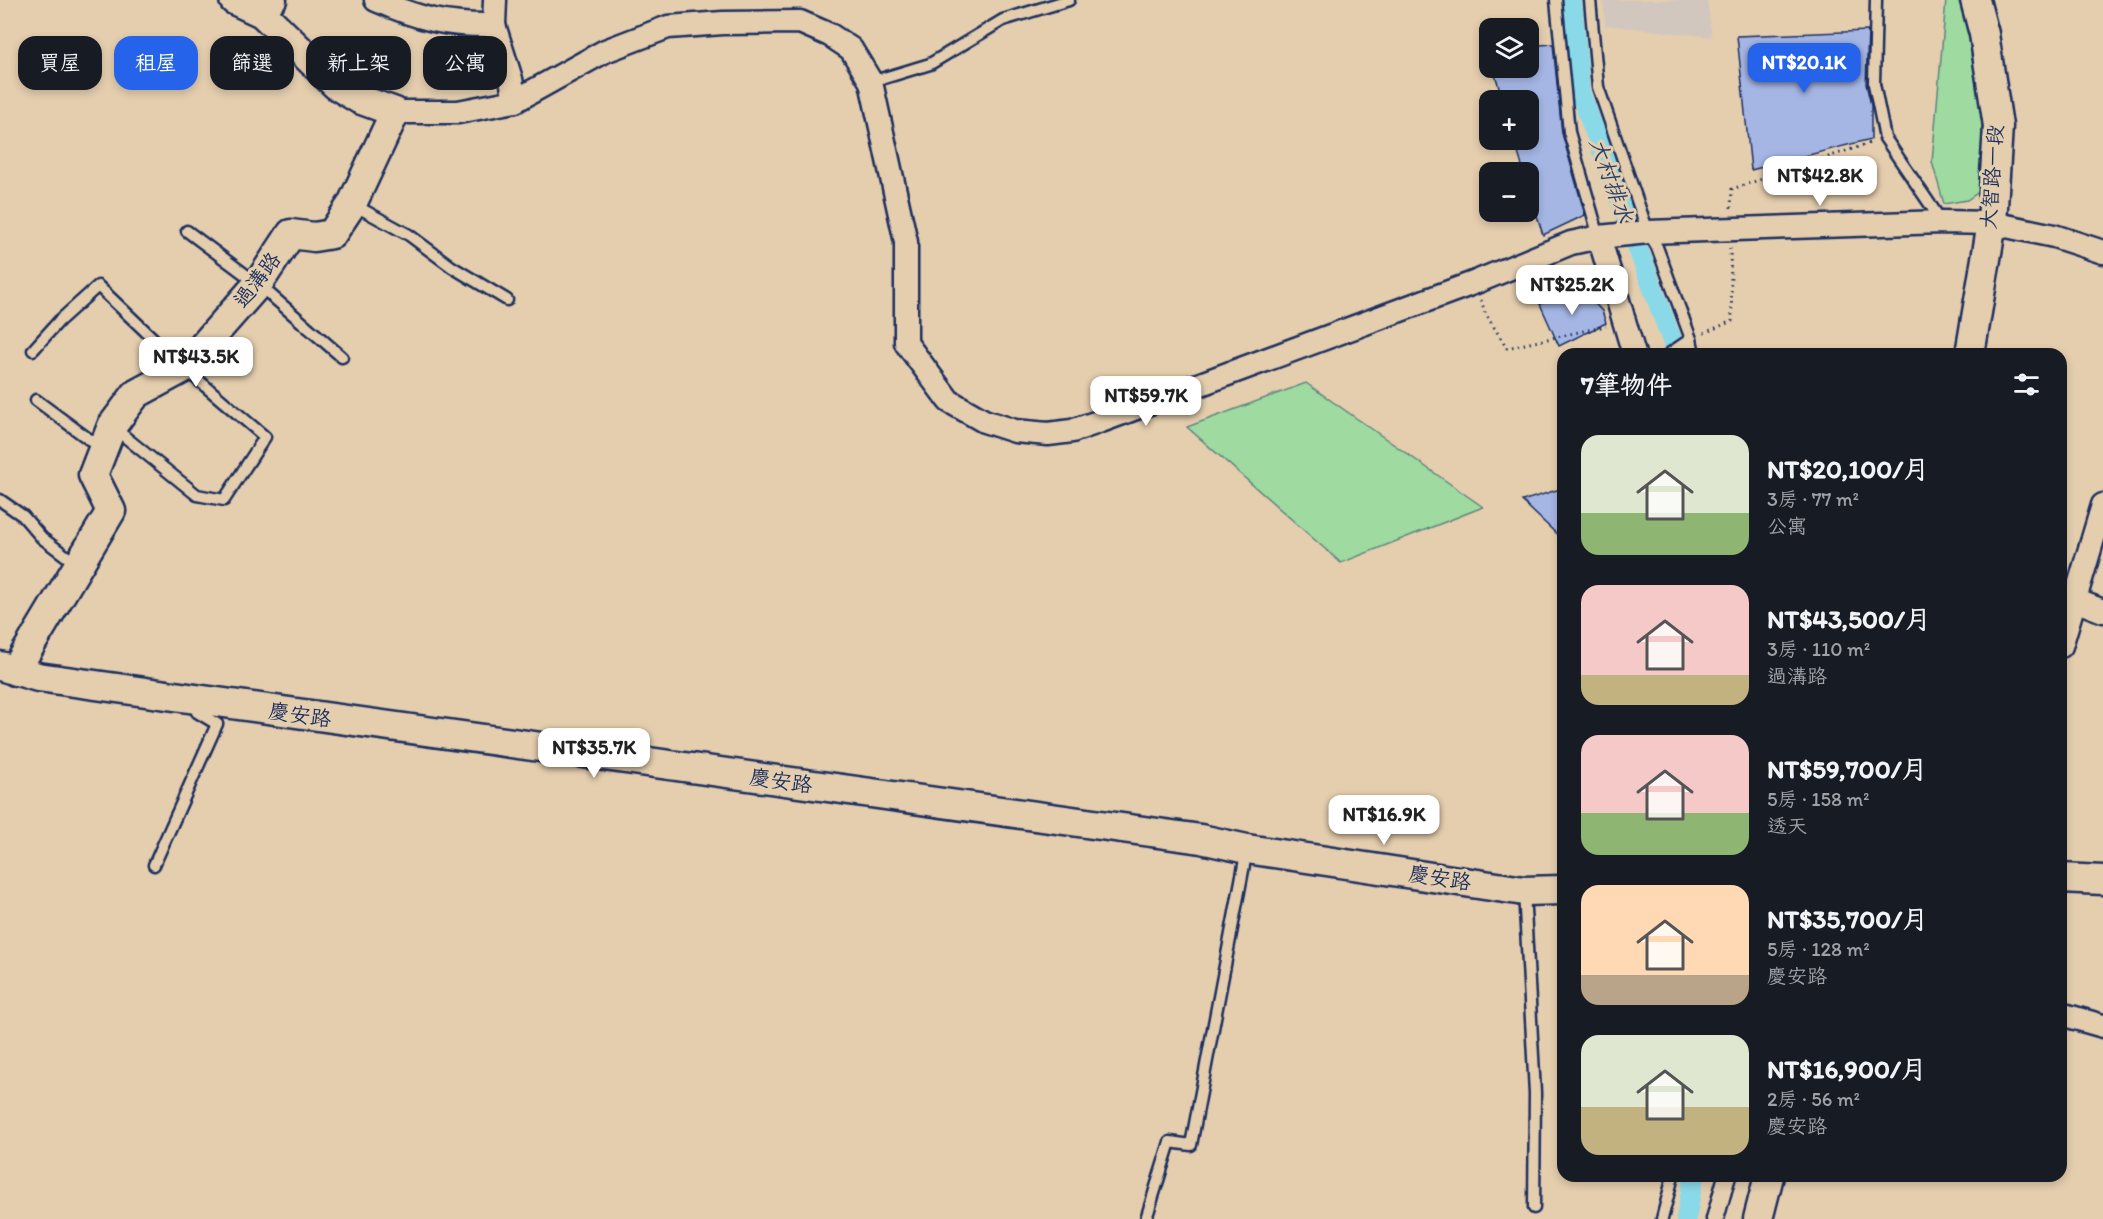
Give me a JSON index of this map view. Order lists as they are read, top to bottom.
{
  "streets": {
    "street": ["大智路一段", "過溝路", "慶安路"]
  },
  "crossings": [
    ["過溝路", "慶安路"]
  ],
  "water": ["大村排水"],
  "page": {
    "map_buttons": ["+", "−"],
    "chip": [
      "買屋",
      "租屋",
      "篩選",
      "新上架",
      "公寓"
    ],
    "price": [
      "NT$20.1K",
      "NT$42.8K",
      "NT$25.2K",
      "NT$43.5K",
      "NT$59.7K",
      "NT$35.7K",
      "NT$16.9K"
    ],
    "heading": "7筆物件",
    "list": [
      {
        "name": "NT$20,100/月",
        "note": "3房 · 77 m² · 公寓"
      },
      {
        "name": "NT$43,500/月",
        "note": "3房 · 110 m² · 過溝路"
      },
      {
        "name": "NT$59,700/月",
        "note": "5房 · 158 m² · 透天"
      },
      {
        "name": "NT$35,700/月",
        "note": "5房 · 128 m² · 慶安路"
      },
      {
        "name": "NT$16,900/月",
        "note": "2房 · 56 m² · 慶安路"
      }
    ]
  }
}
